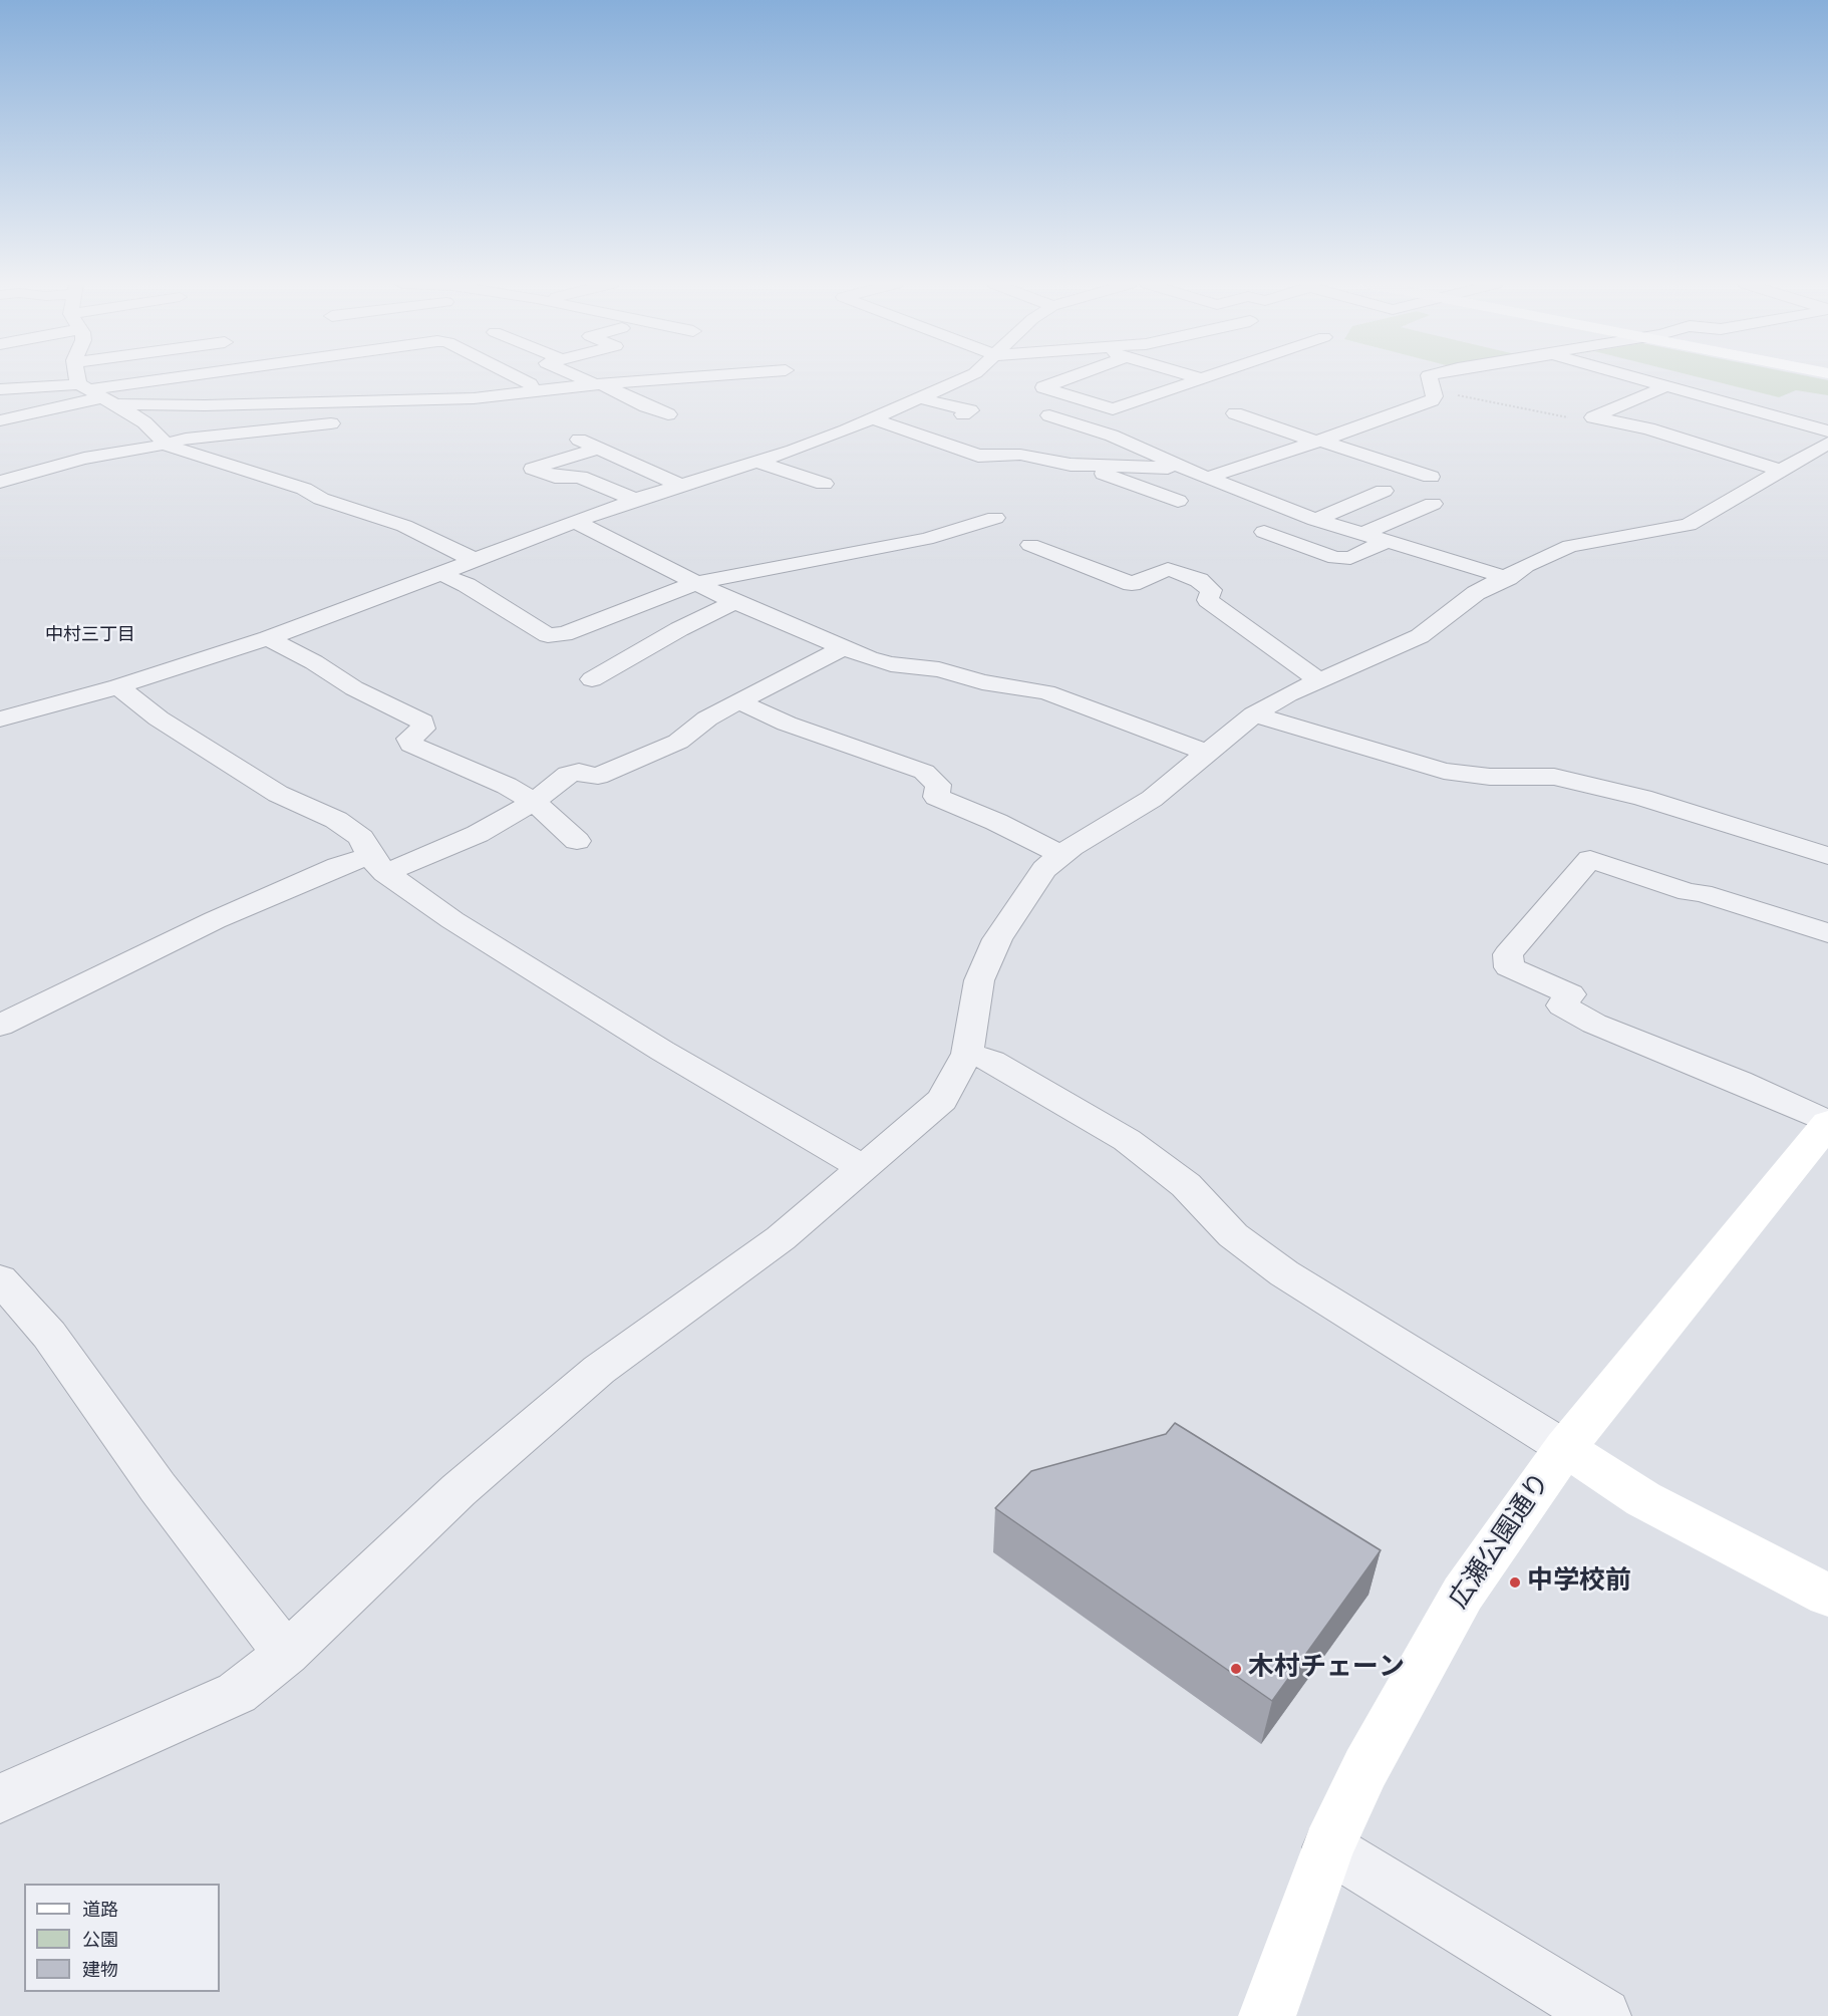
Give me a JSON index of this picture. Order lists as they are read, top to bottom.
{
  "streets": {
    "street": ["広瀬公園通り"]
  },
  "districts": ["中村三丁目"],
  "places": ["中学校前", "木村チェーン"],
  "legend": ["道路", "公園", "建物"]
}
